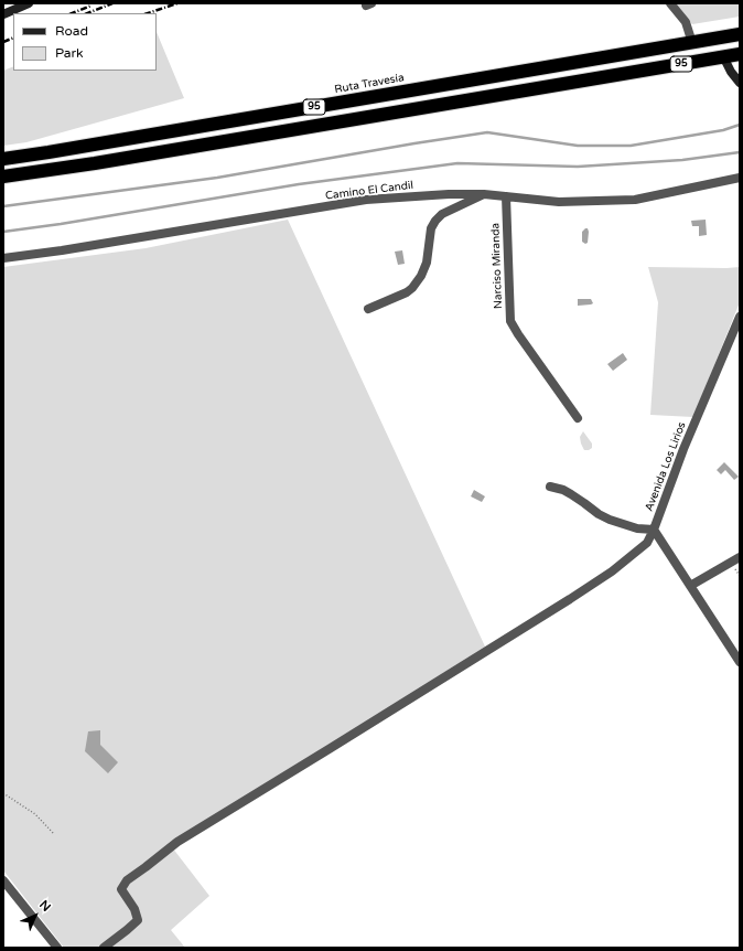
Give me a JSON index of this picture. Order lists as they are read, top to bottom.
{
  "streets": {
    "highway": ["95", "Ruta Travesía"],
    "street": ["Camino El Candil", "Narciso Miranda", "Avenida Los Lirios"]
  },
  "crossings": [
    ["Camino El Candil", "Narciso Miranda"]
  ],
  "legend": ["Road", "Park"],
  "north": "top right"
}
